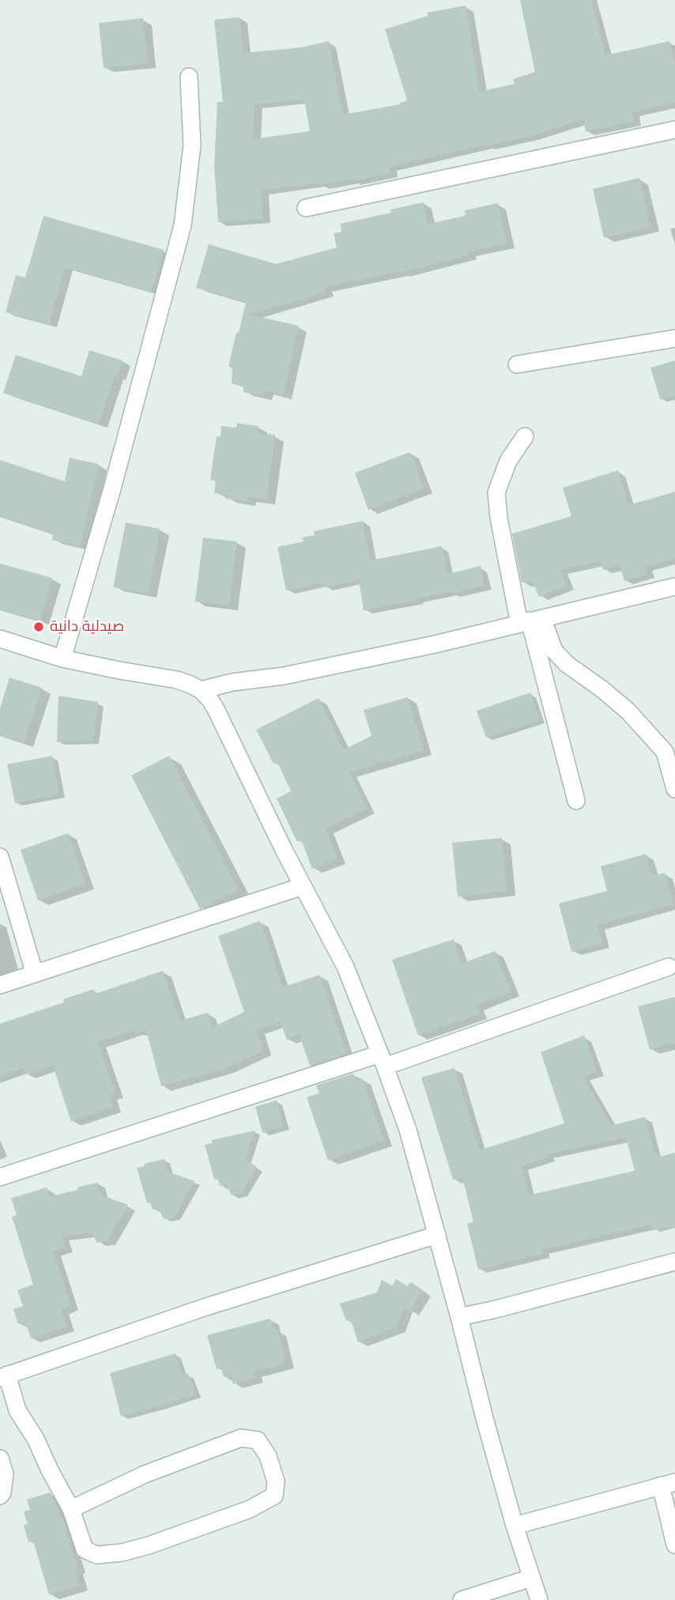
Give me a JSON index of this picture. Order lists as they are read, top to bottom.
{
  "places": ["صيدلية دانية"]
}
